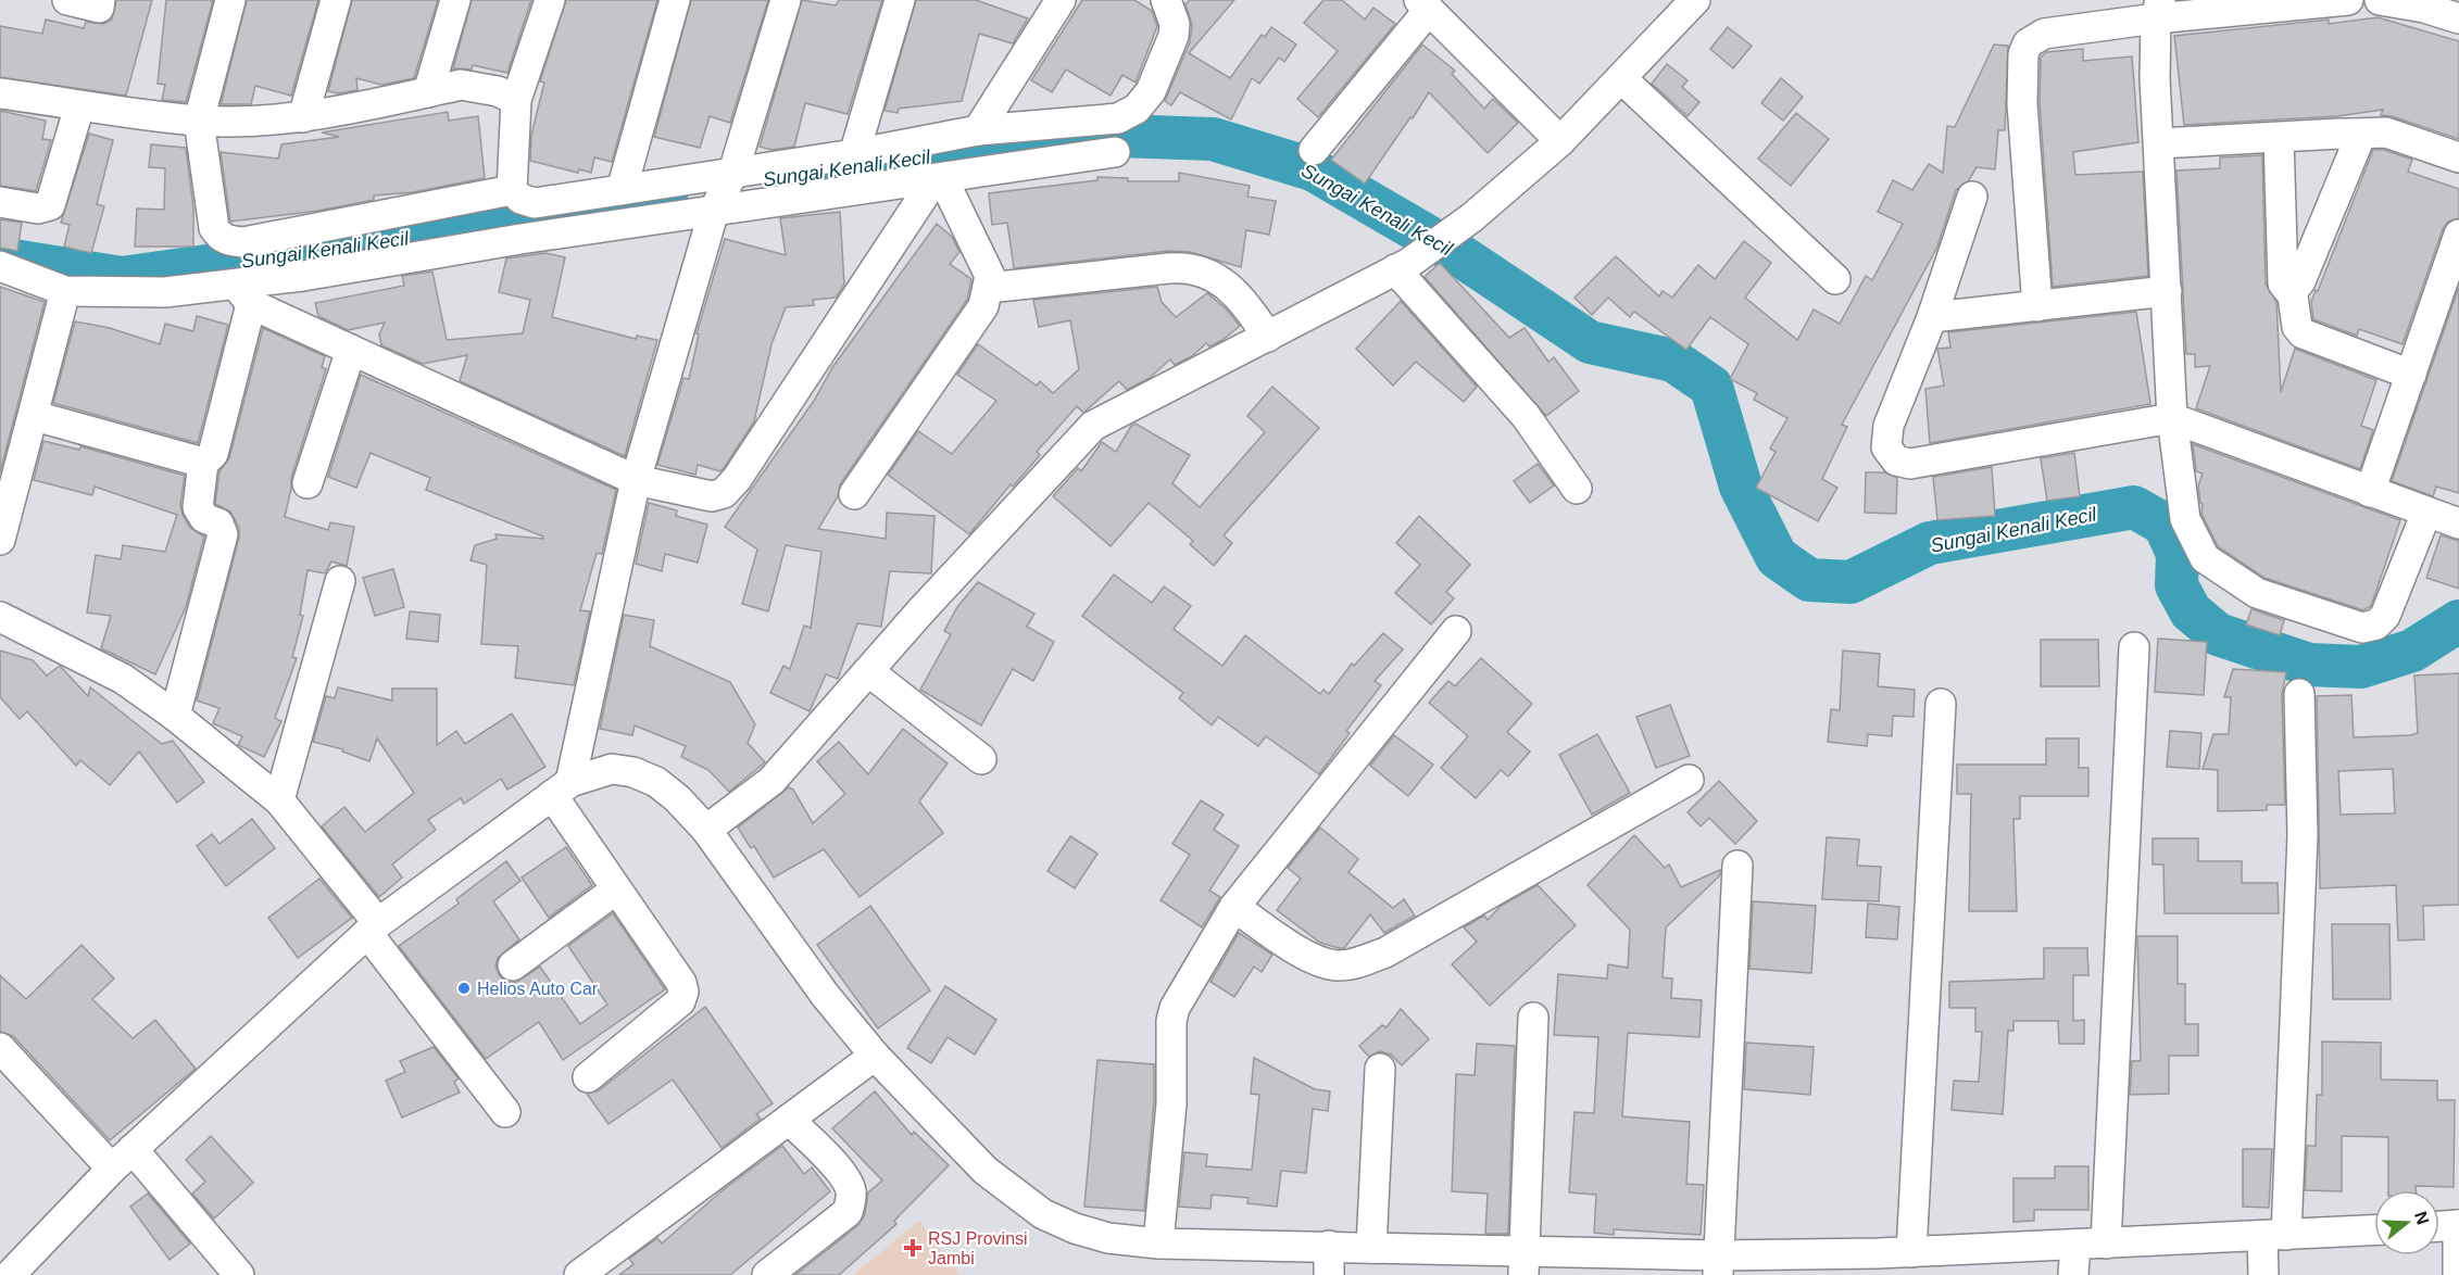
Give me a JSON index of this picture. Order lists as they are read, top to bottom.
{
  "water": ["Sungai Kenali Kecil"],
  "places": {
    "other": ["Helios Auto Car"],
    "health": ["RSJ Provinsi Jambi"]
  },
  "north": "right"
}
